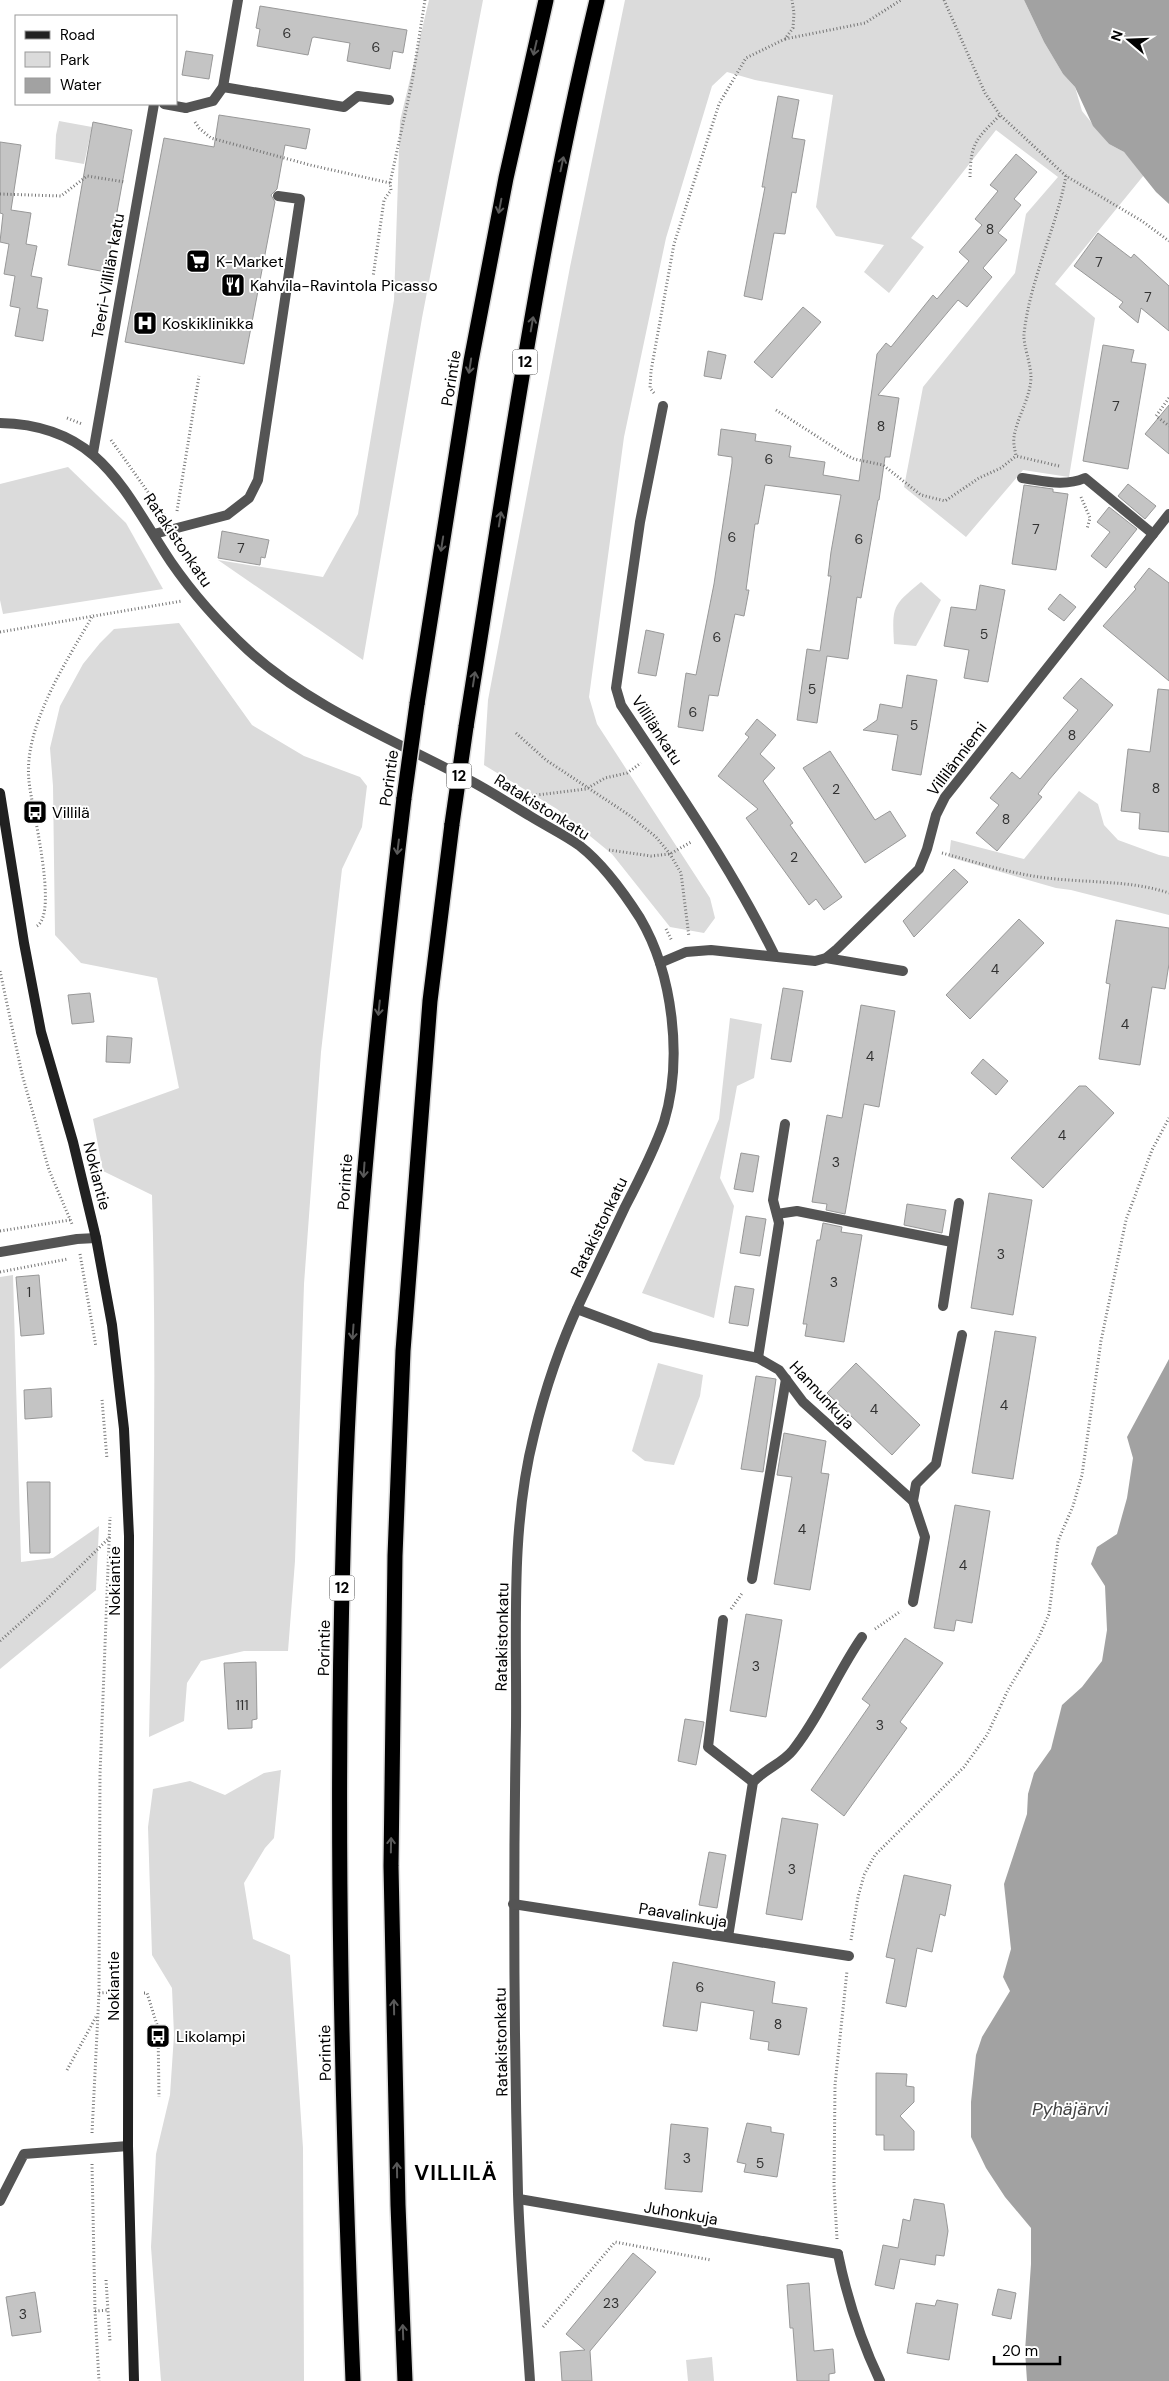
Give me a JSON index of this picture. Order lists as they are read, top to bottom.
{
  "streets": {
    "highway": ["12", "Porintie"],
    "main road": ["Nokiantie"],
    "street": [
      "Teeri-Villilän katu",
      "Ratakistonkatu",
      "Villilänkatu",
      "Villilänniemi",
      "Hannunkuja",
      "Paavalinkuja",
      "Juhonkuja"
    ]
  },
  "crossings": [
    ["Teeri-Villilän katu", "Ratakistonkatu"],
    ["Ratakistonkatu", "Hannunkuja"],
    ["Ratakistonkatu", "Paavalinkuja"],
    ["Ratakistonkatu", "Juhonkuja"]
  ],
  "districts": ["VILLILÄ"],
  "water": ["Pyhäjärvi"],
  "places": {
    "supermarket": ["K-Market"],
    "restaurant": ["Kahvila-Ravintola Picasso"],
    "hospital": ["Koskiklinikka"],
    "bus stop": ["Villilä", "Likolampi"]
  },
  "house_numbers": [
    "6",
    "6",
    "8",
    "7",
    "7",
    "7",
    "8",
    "6",
    "7",
    "6",
    "6",
    "7",
    "5",
    "6",
    "5",
    "6",
    "5",
    "8",
    "8",
    "2",
    "8",
    "2",
    "4",
    "4",
    "4",
    "4",
    "3",
    "3",
    "3",
    "1",
    "4",
    "4",
    "4",
    "4",
    "3",
    "111",
    "3",
    "3",
    "6",
    "8",
    "3",
    "5",
    "23",
    "3"
  ],
  "legend": ["Road", "Park", "Water"],
  "scale_bar": "20 m",
  "north": "left"
}
